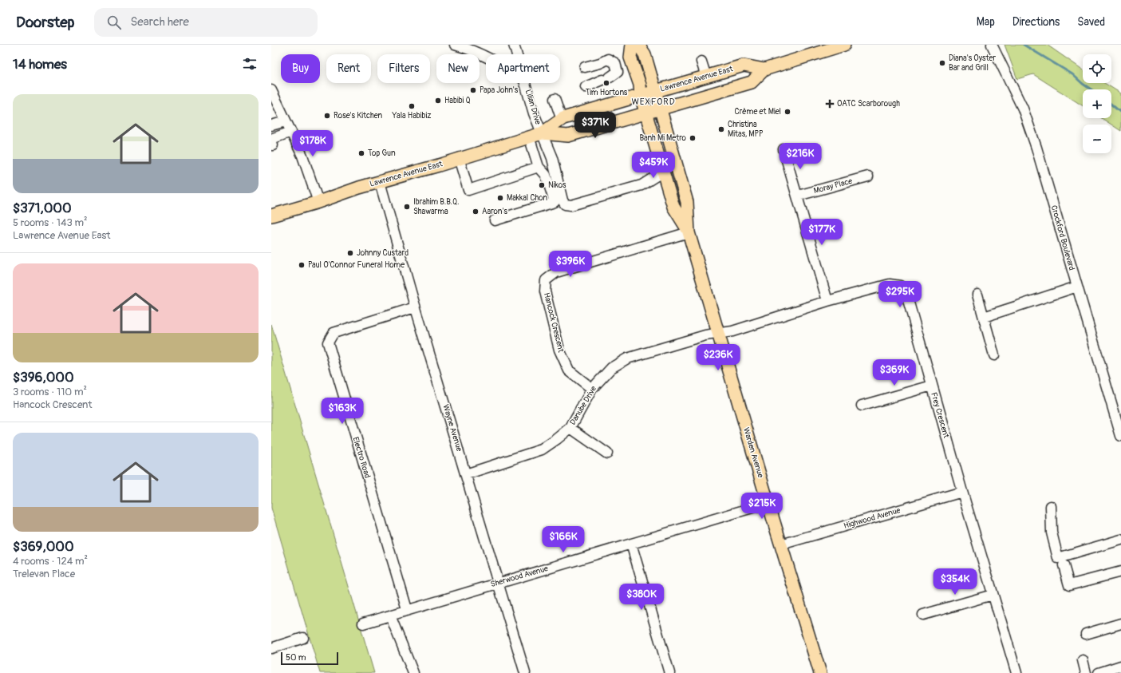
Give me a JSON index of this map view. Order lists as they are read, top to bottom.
{
  "streets": {
    "main road": ["Lawrence Avenue East", "Warden Avenue"],
    "street": [
      "Lilian Drive",
      "Moray Place",
      "Crockford Boulevard",
      "Hancock Crescent",
      "Danube Drive",
      "Frey Crescent",
      "Wayne Avenue",
      "Electro Road",
      "Highwood Avenue",
      "Sherwood Avenue"
    ]
  },
  "crossings": [
    ["Lawrence Avenue East", "Lilian Drive"],
    ["Lawrence Avenue East", "Wayne Avenue"],
    ["Lawrence Avenue East", "Warden Avenue"],
    ["Lilian Drive", "Warden Avenue"],
    ["Hancock Crescent", "Danube Drive"],
    ["Hancock Crescent", "Warden Avenue"],
    ["Danube Drive", "Frey Crescent"],
    ["Danube Drive", "Wayne Avenue"],
    ["Danube Drive", "Warden Avenue"],
    ["Frey Crescent", "Warden Avenue"],
    ["Frey Crescent", "Highwood Avenue"],
    ["Wayne Avenue", "Electro Road"],
    ["Wayne Avenue", "Sherwood Avenue"],
    ["Warden Avenue", "Highwood Avenue"],
    ["Warden Avenue", "Sherwood Avenue"],
    ["Electro Road", "Sherwood Avenue"]
  ],
  "districts": ["WEXFORD"],
  "places": {
    "other": [
      "Diana's Oyster Bar and Grill",
      "Tim Hortons",
      "Papa John's",
      "Habibi Q",
      "Yala Habibiz",
      "Crème et Miel",
      "Rose's Kitchen",
      "Christina Mitas, MPP",
      "Banh Mi Metro",
      "Top Gun",
      "Nikos",
      "Makkal Chon",
      "Ibrahim B.B.Q. Shawarma",
      "Aaron's",
      "Johnny Custard",
      "Paul O'Connor Funeral Home"
    ],
    "health": ["OATC Scarborough"]
  },
  "scale_bar": "50 m",
  "page": {
    "header": "Doorstep",
    "search": "Search here",
    "nav": ["Map", "Directions", "Saved"],
    "heading": "14 homes",
    "map_buttons": ["+", "−"],
    "chip": [
      "Buy",
      "Rent",
      "Filters",
      "New",
      "Apartment"
    ],
    "list": [
      {
        "name": "$371,000",
        "note": "5 rooms · 143 m² · Lawrence Avenue East"
      },
      {
        "name": "$396,000",
        "note": "3 rooms · 110 m² · Hancock Crescent"
      },
      {
        "name": "$369,000",
        "note": "4 rooms · 124 m² · Trelevan Place"
      }
    ],
    "price": [
      "$371K",
      "$178K",
      "$216K",
      "$459K",
      "$177K",
      "$396K",
      "$295K",
      "$236K",
      "$369K",
      "$163K",
      "$215K",
      "$166K",
      "$354K",
      "$380K"
    ],
    "scale": "50 m"
  }
}
